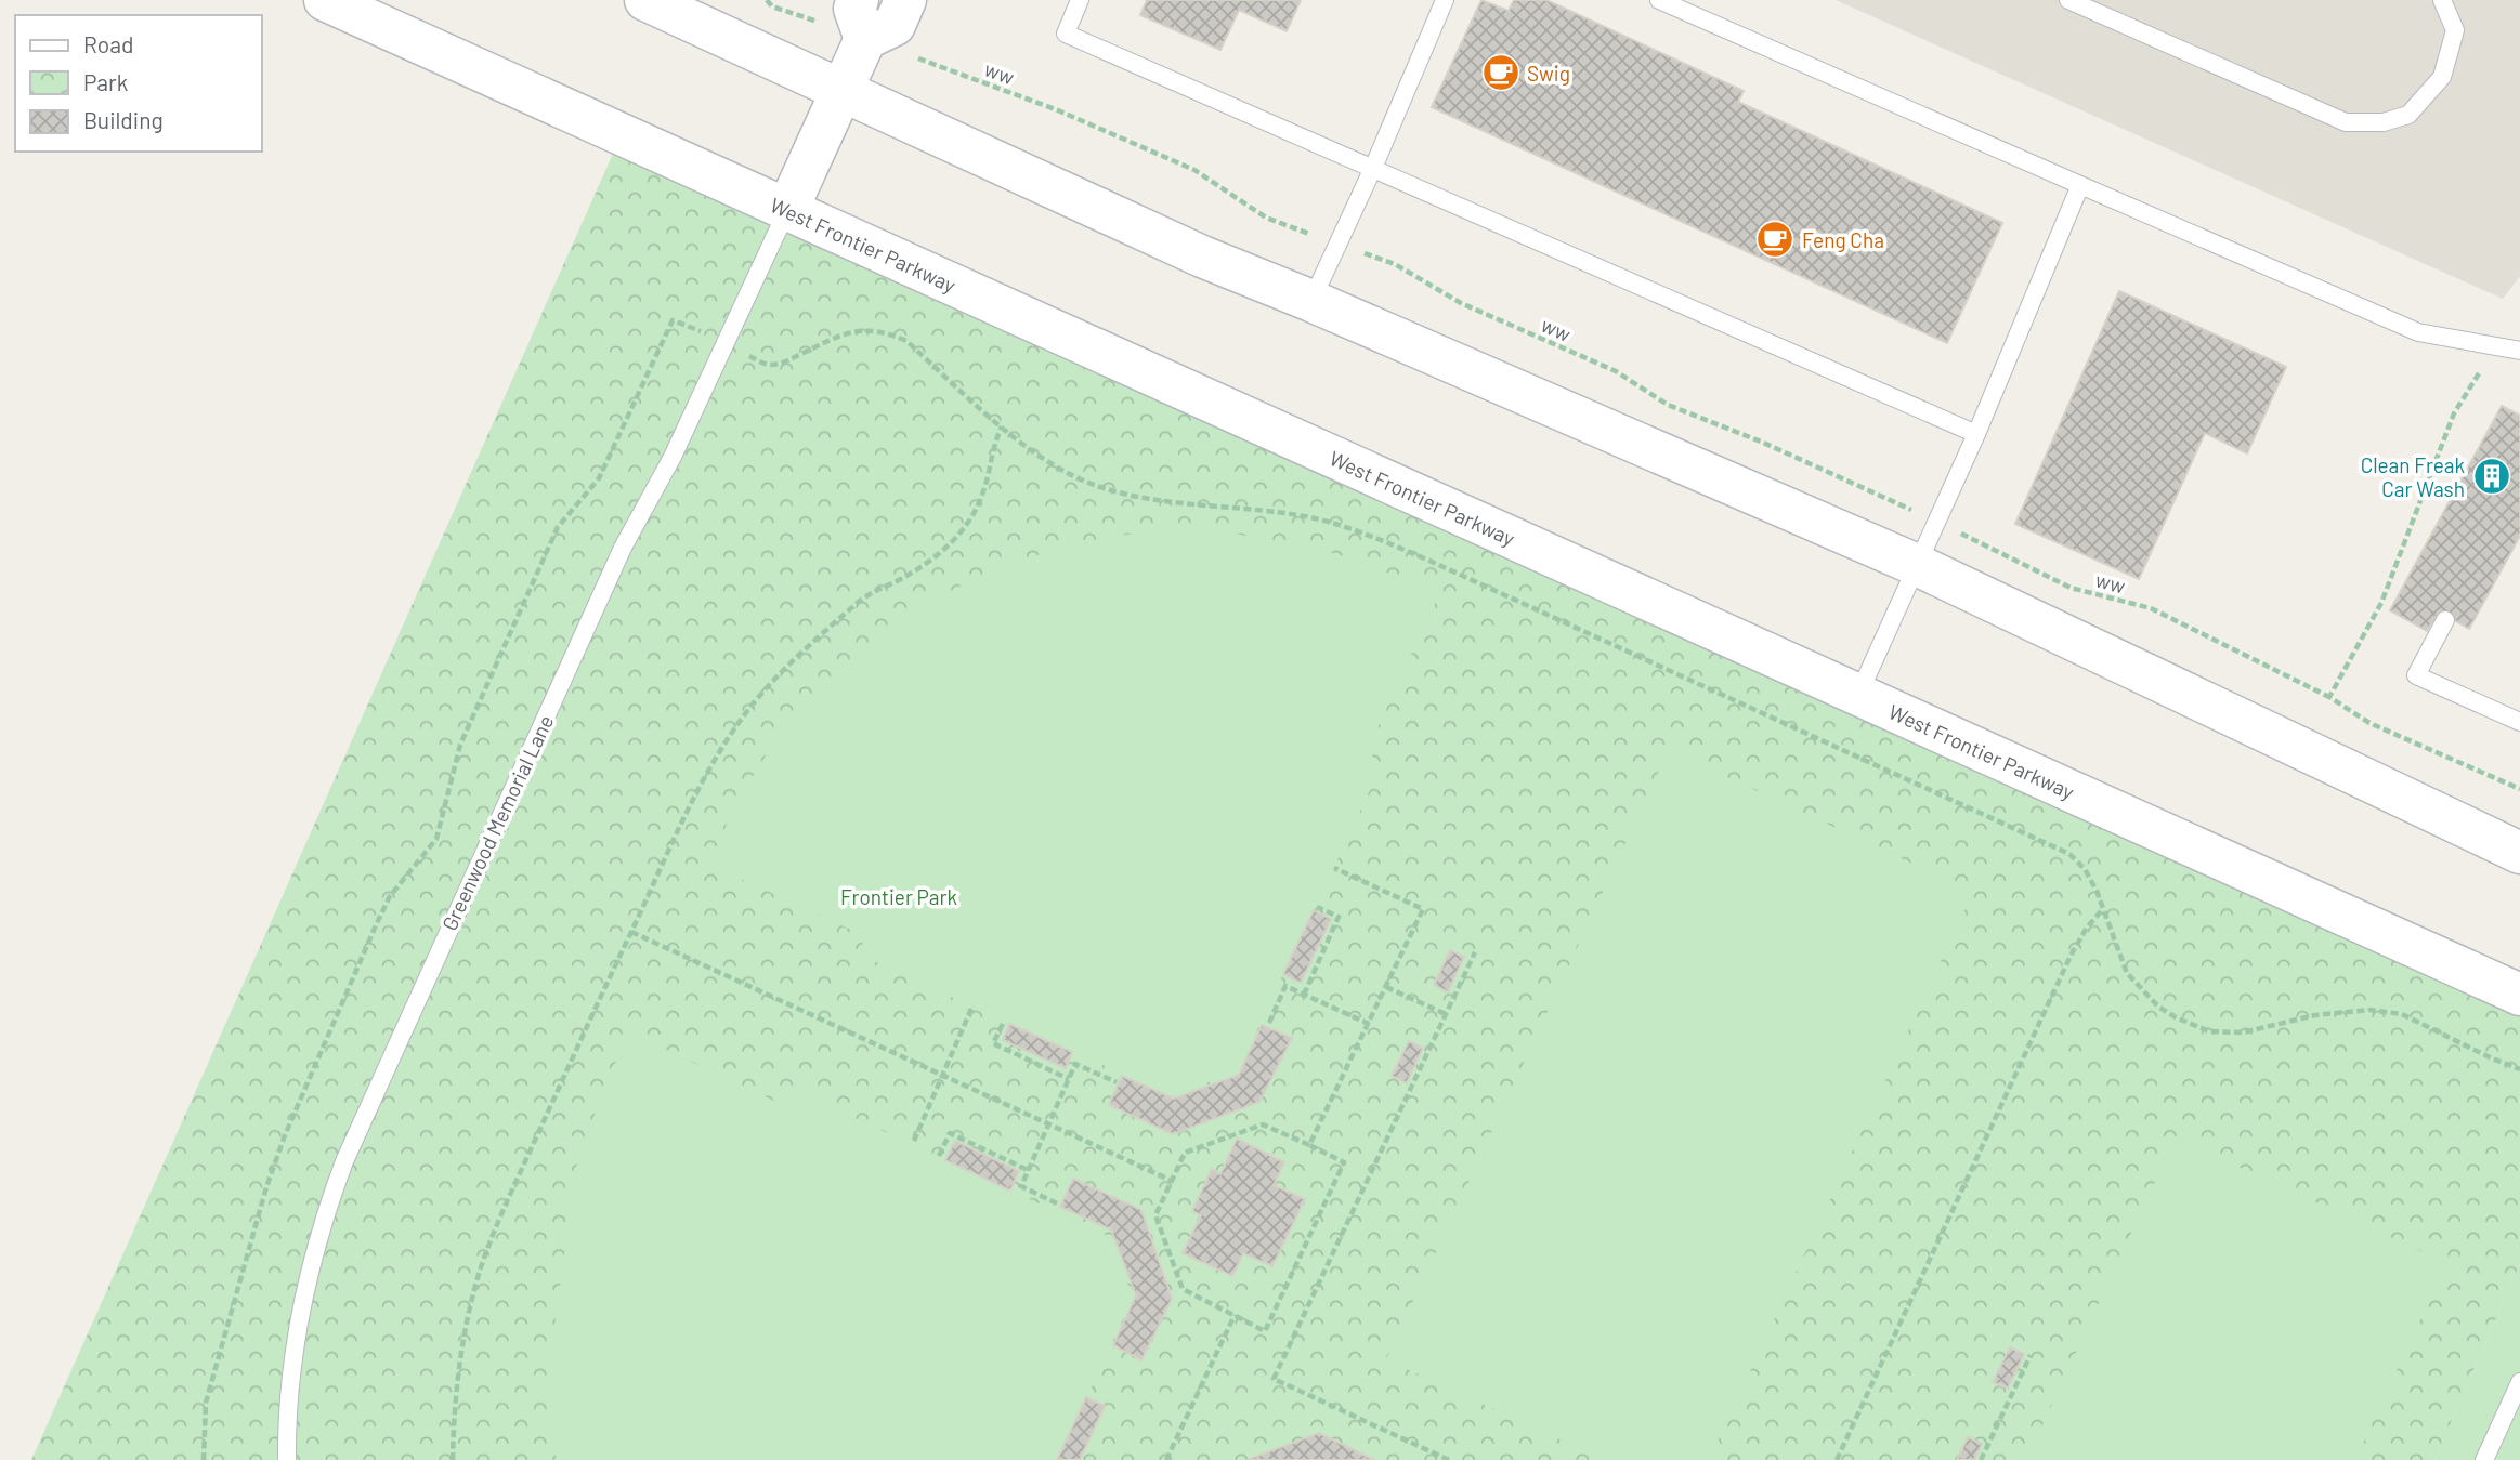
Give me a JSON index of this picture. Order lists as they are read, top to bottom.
{
  "streets": {
    "street": ["West Frontier Parkway"],
    "lane": ["Greenwood Memorial Lane"],
    "path": ["ww"]
  },
  "crossings": [
    ["West Frontier Parkway", "Greenwood Memorial Lane"]
  ],
  "parks": ["Frontier Park"],
  "places": {
    "cafe": ["Swig", "Feng Cha"],
    "building": ["Clean Freak Car Wash"]
  },
  "legend": ["Road", "Park", "Building"]
}
